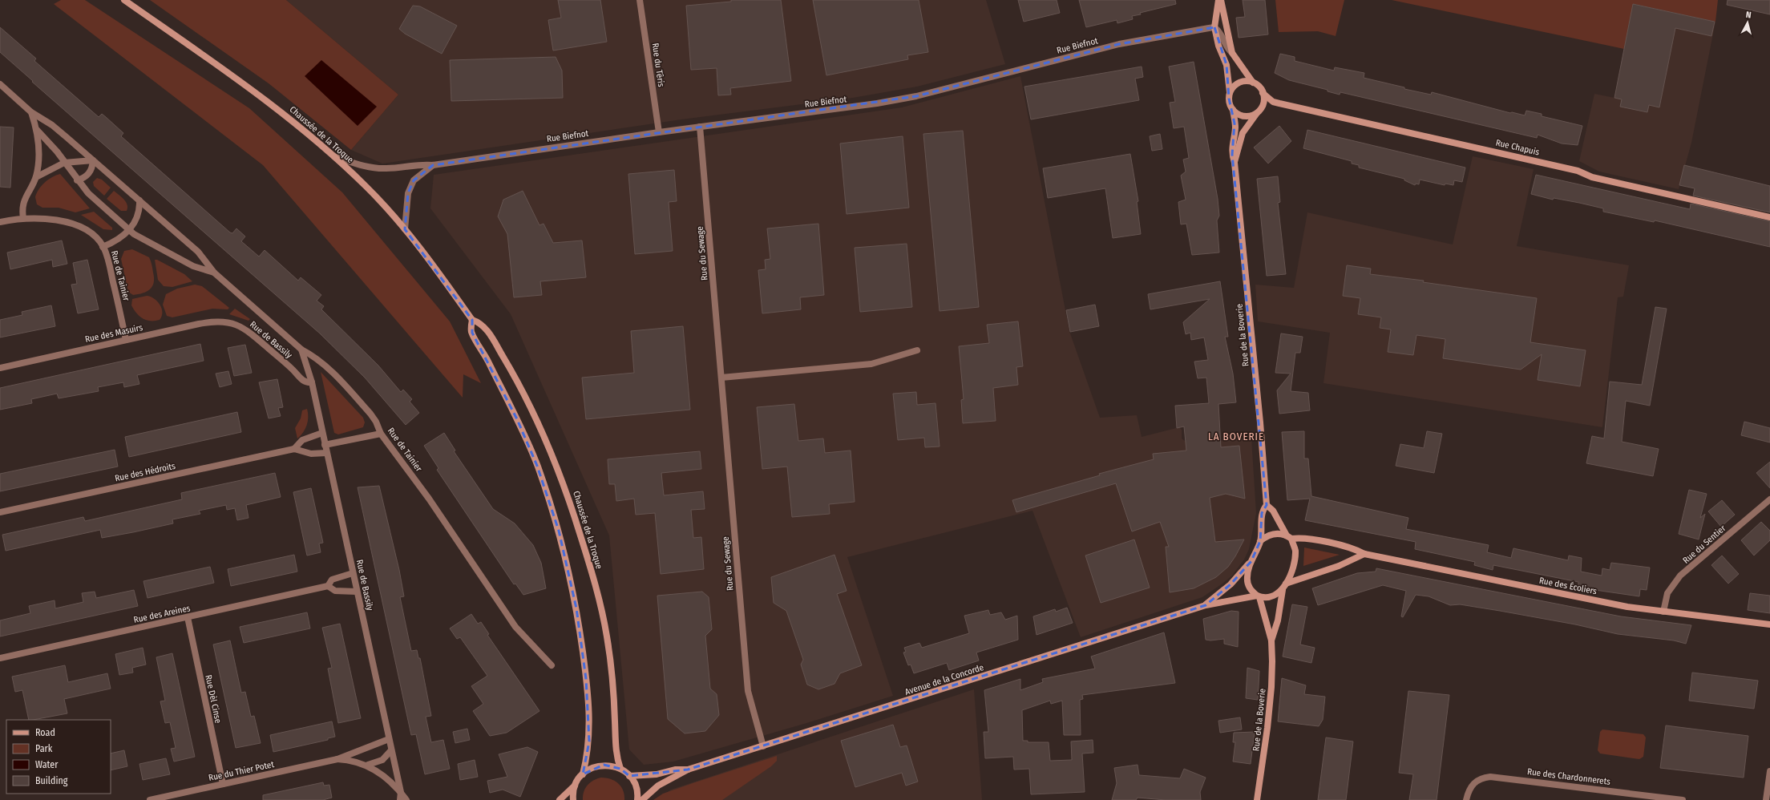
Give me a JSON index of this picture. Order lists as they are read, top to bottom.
{
  "streets": {
    "street": [
      "Rue Biefnot",
      "Rue du Têris",
      "Chaussée de la Troque",
      "Rue Chapuis",
      "Rue du Sewage",
      "Rue de Tainier",
      "Rue des Masuirs",
      "Rue de la Boverie",
      "Rue de Bassily",
      "Rue des Hédroits",
      "Rue du Sentier",
      "Rue des Écoliers",
      "Rue des Areines",
      "Avenue de la Concorde",
      "Rue Dèl Cinse",
      "Rue du Thier Potet",
      "Rue des Chardonnerets"
    ]
  },
  "crossings": [
    ["Rue Biefnot", "Rue du Têris"],
    ["Rue Biefnot", "Chaussée de la Troque"],
    ["Rue Biefnot", "Rue du Sewage"],
    ["Rue Chapuis", "Rue de la Boverie"],
    ["Rue du Sewage", "Avenue de la Concorde"],
    ["Rue de Tainier", "Rue des Masuirs"],
    ["Rue de Tainier", "Rue de Bassily"],
    ["Rue des Masuirs", "Rue de Bassily"],
    ["Rue de la Boverie", "Rue des Écoliers"],
    ["Rue de la Boverie", "Avenue de la Concorde"],
    ["Rue de Bassily", "Rue des Hédroits"],
    ["Rue de Bassily", "Rue des Areines"],
    ["Rue de Bassily", "Rue du Thier Potet"],
    ["Rue du Sentier", "Rue des Écoliers"],
    ["Rue des Écoliers", "Avenue de la Concorde"],
    ["Rue des Areines", "Rue Dèl Cinse"],
    ["Rue Dèl Cinse", "Rue du Thier Potet"]
  ],
  "districts": ["LA BOVERIE"],
  "legend": [
    "Road",
    "Park",
    "Water",
    "Building"
  ],
  "north": "top"
}
